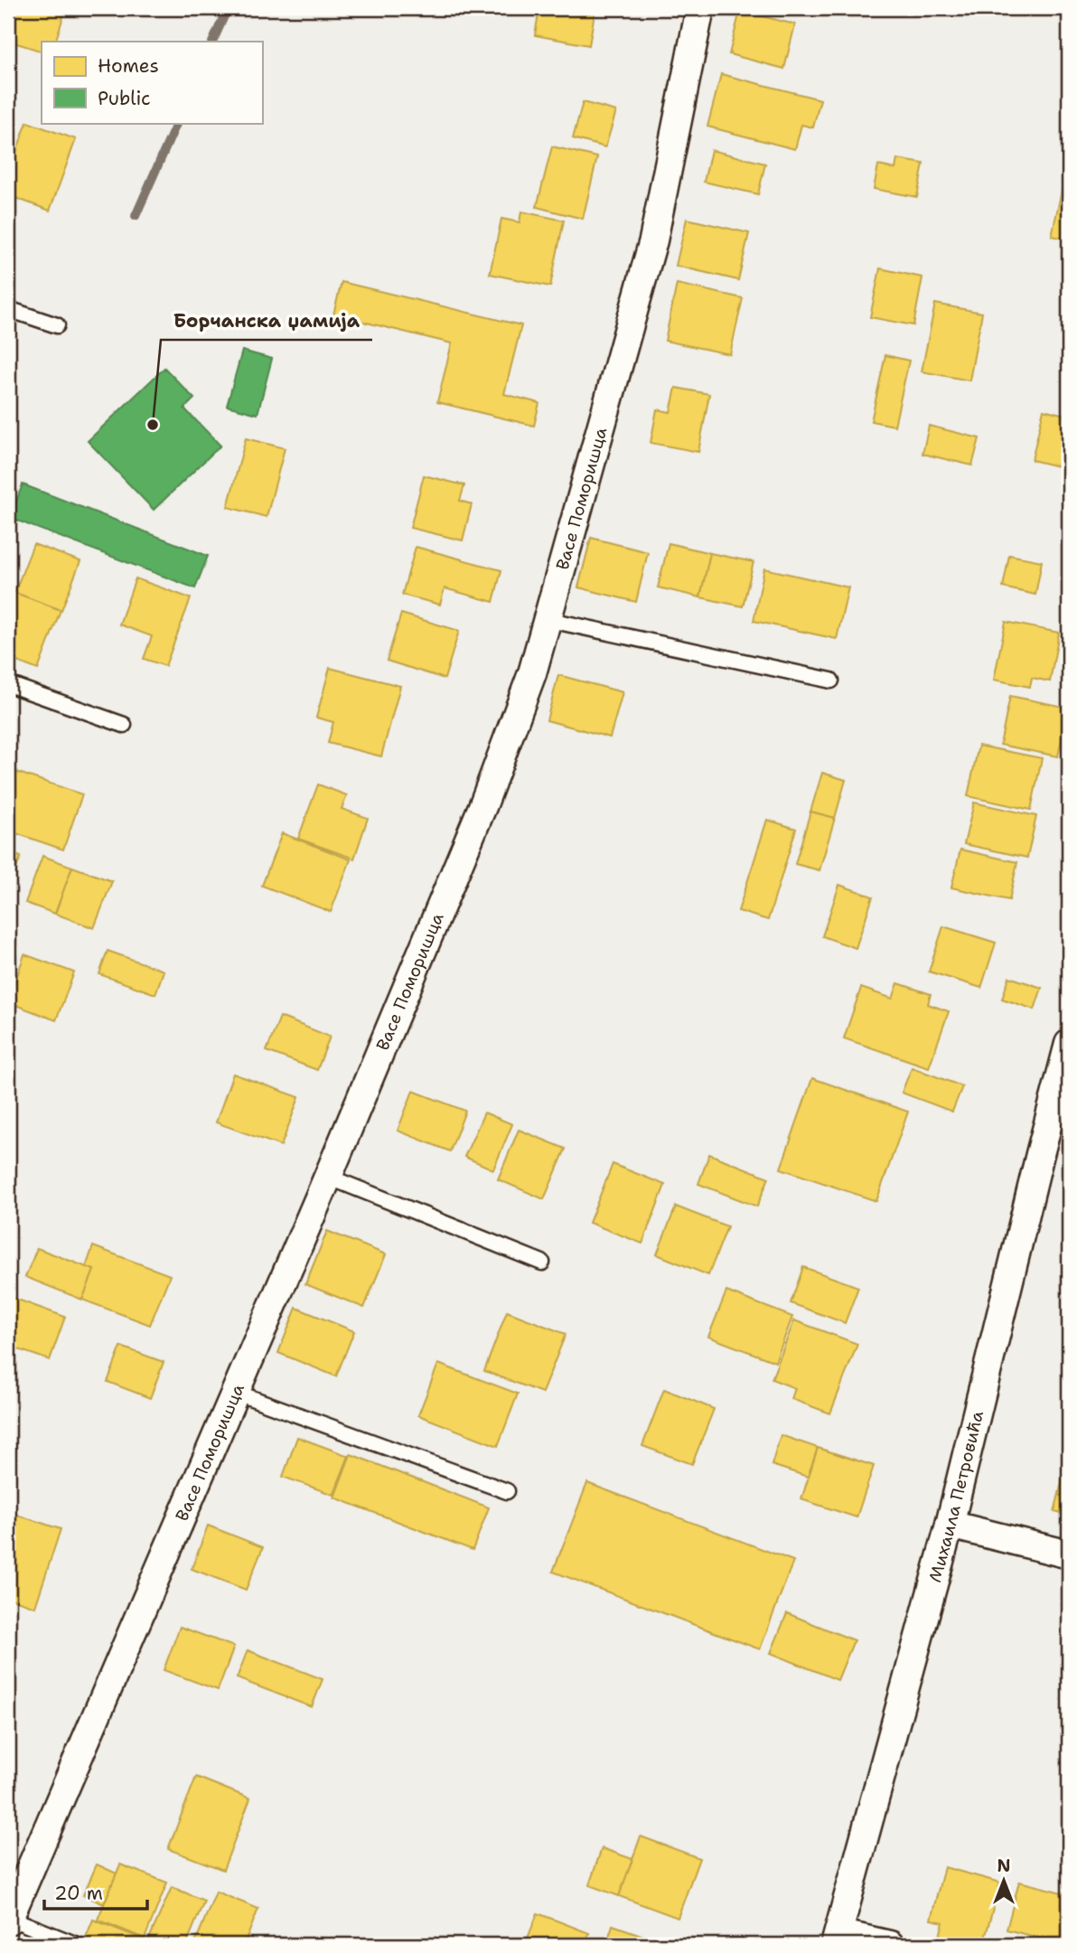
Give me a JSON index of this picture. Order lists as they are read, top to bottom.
{
  "streets": {
    "street": ["Васе Поморишца", "Михаила Петровића"]
  },
  "places": ["Борчанска џамија"],
  "legend": ["Homes", "Public"],
  "scale_bar": "20 m",
  "north": "top"
}
